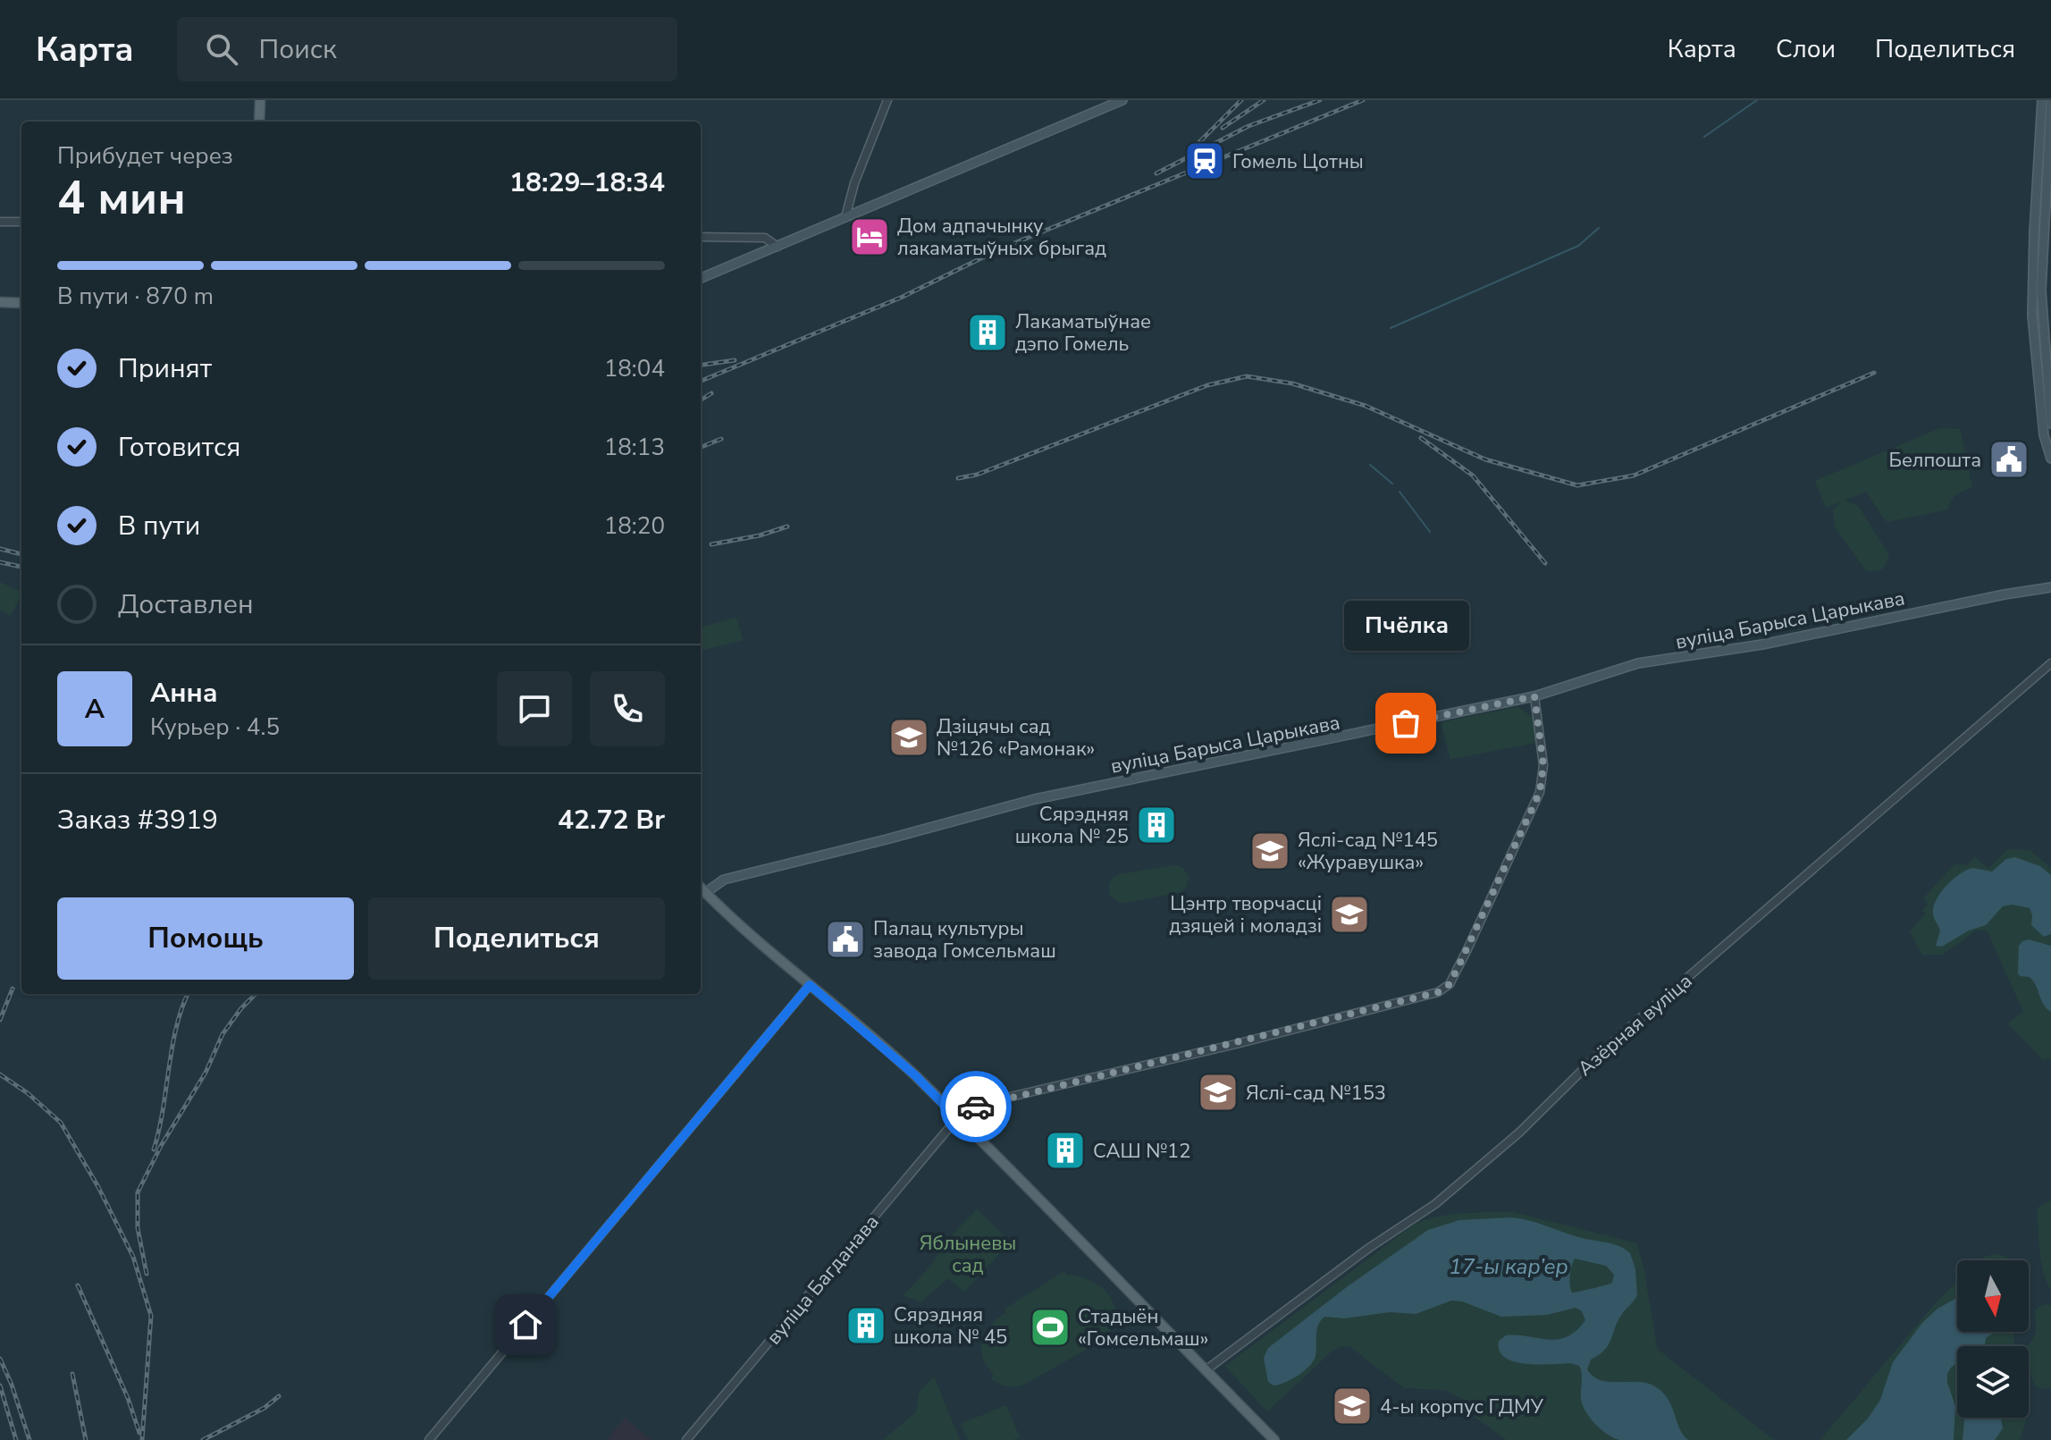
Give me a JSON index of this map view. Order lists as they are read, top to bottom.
{
  "streets": {
    "main road": ["вуліца Барыса Царыкава"],
    "street": ["Азёрная вуліца", "вуліца Багданава"]
  },
  "water": ["17-ы кар’ер"],
  "parks": ["Яблыневы сад"],
  "places": {
    "station": ["Гомель Цотны"],
    "hotel": ["Дом адпачынку лакаматыўных брыгад"],
    "building": [
      "Лакаматыўнае дэпо Гомель",
      "Сярэдняя школа № 25",
      "САШ №12",
      "Сярэдняя школа № 45"
    ],
    "public building": ["Белпошта", "Палац культуры завода Гомсельмаш"],
    "other": ["Пчёлка"],
    "school or university": [
      "Дзіцячы сад №126 «Рамонак»",
      "Яслі-сад №145 «Журавушка»",
      "Цэнтр творчасці дзяцей і моладзі",
      "Яслі-сад №153",
      "4-ы корпус ГДМУ"
    ],
    "sports": ["Стадыён «Гомсельмаш»"]
  },
  "north": "bottom",
  "page": {
    "header": "Карта",
    "search": "Поиск",
    "nav": ["Карта", "Слои", "Поделиться"],
    "heading": ["4 мин", "Прибудет через", "18:29–18:34"],
    "panel": [
      "Анна",
      "Курьер · 4.5",
      "Заказ #3919",
      "42.72 Br"
    ],
    "bar": "В пути · 870 m",
    "list": [
      ["Принят", "18:04"],
      ["Готовится", "18:13"],
      ["В пути", "18:20"],
      "Доставлен"
    ],
    "bubble": "Пчёлка",
    "round": "А",
    "buttons": ["Помощь", "Поделиться"]
  }
}
